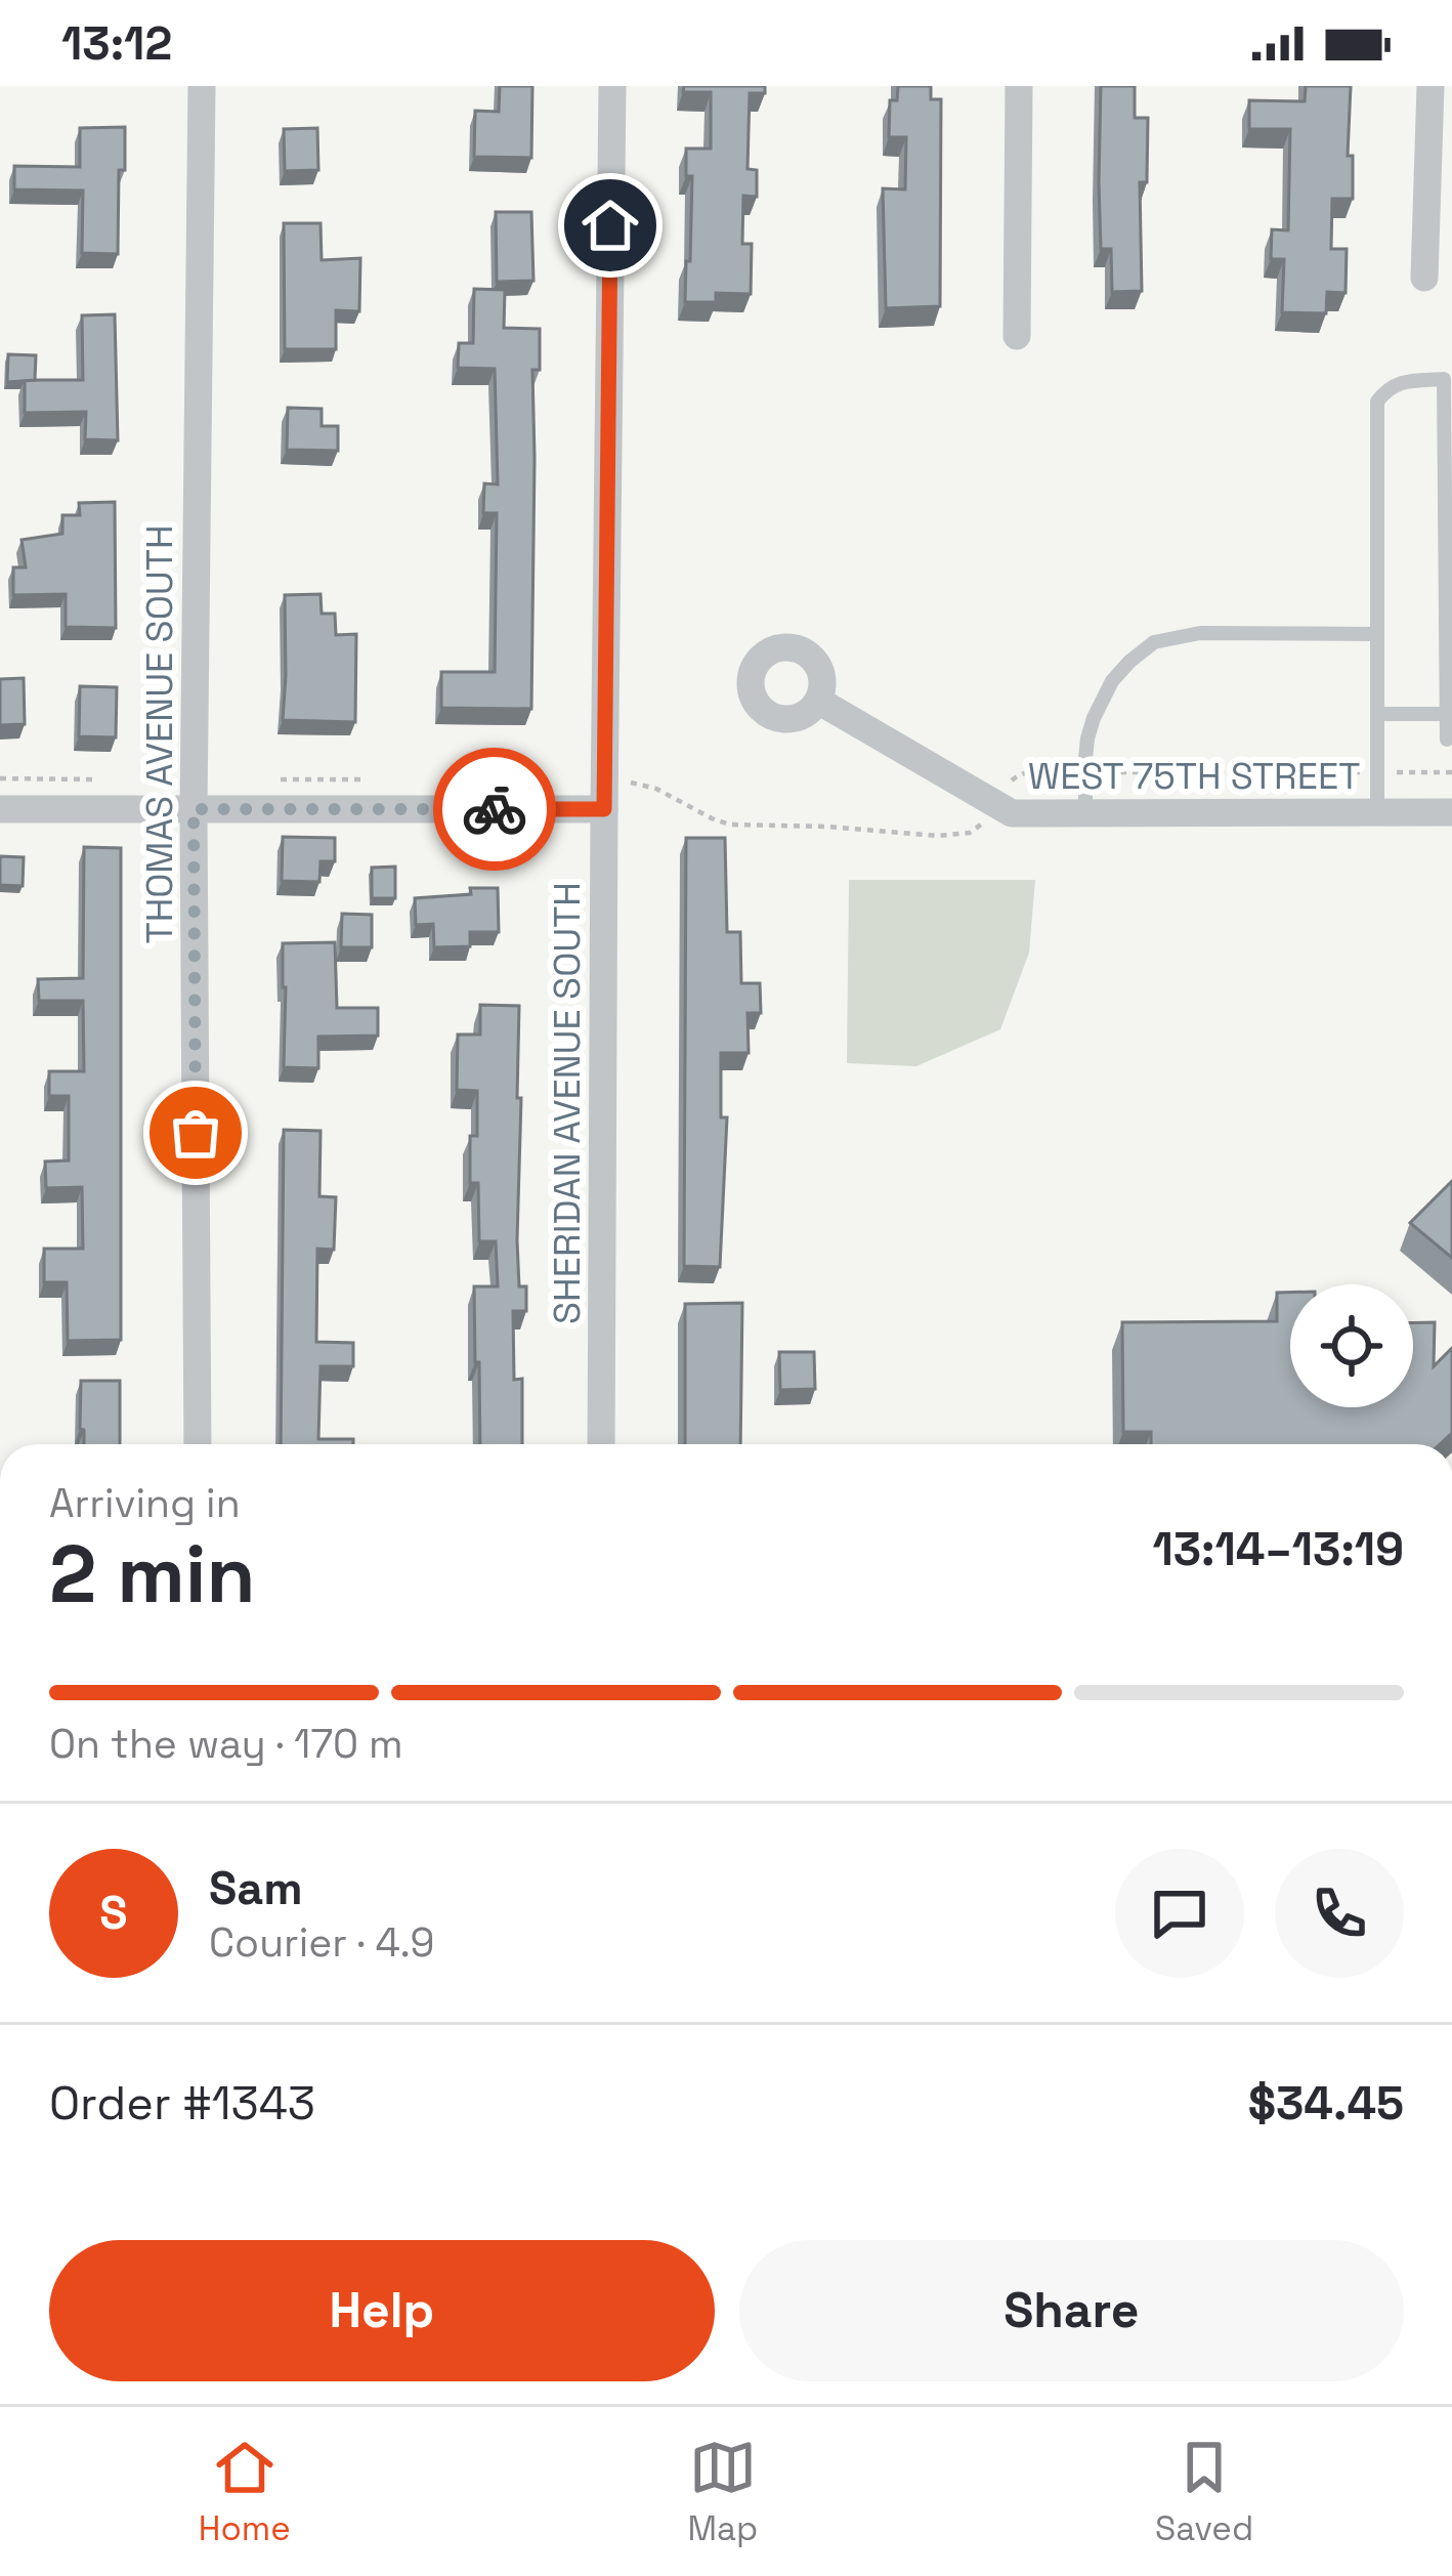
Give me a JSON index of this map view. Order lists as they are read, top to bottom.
{
  "streets": {
    "street": ["THOMAS AVENUE SOUTH", "WEST 75TH STREET", "SHERIDAN AVENUE SOUTH"]
  },
  "page": {
    "status": "13:12",
    "heading": ["2 min", "Arriving in", "13:14–13:19"],
    "panel": [
      "Sam",
      "Courier · 4.9",
      "Order #1343",
      "$34.45"
    ],
    "bar": "On the way · 170 m",
    "round": "S",
    "buttons": ["Help", "Share"],
    "tabs": ["Home", "Map", "Saved"]
  }
}
